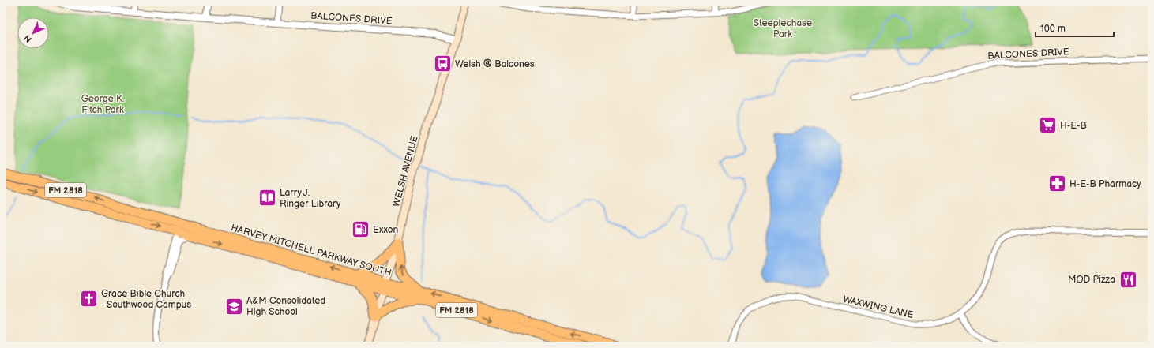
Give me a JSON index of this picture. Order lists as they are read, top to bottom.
{
  "streets": {
    "highway": ["FM 2818", "HARVEY MITCHELL PARKWAY SOUTH"],
    "main road": ["WELSH AVENUE"],
    "street": ["BALCONES DRIVE", "WAXWING LANE"]
  },
  "crossings": [
    ["BALCONES DRIVE", "WELSH AVENUE"],
    ["WELSH AVENUE", "HARVEY MITCHELL PARKWAY SOUTH"]
  ],
  "parks": ["Steeplechase Park", "George K. Fitch Park"],
  "places": {
    "bus stop": ["Welsh @ Balcones"],
    "supermarket": ["H-E-B"],
    "pharmacy": ["H-E-B Pharmacy"],
    "library": ["Larry J. Ringer Library"],
    "fuel station": ["Exxon"],
    "restaurant": ["MOD Pizza"],
    "church": ["Grace Bible Church - Southwood Campus"],
    "school or university": ["A&M Consolidated High School"]
  },
  "scale_bar": "100 m",
  "north": "bottom left"
}
